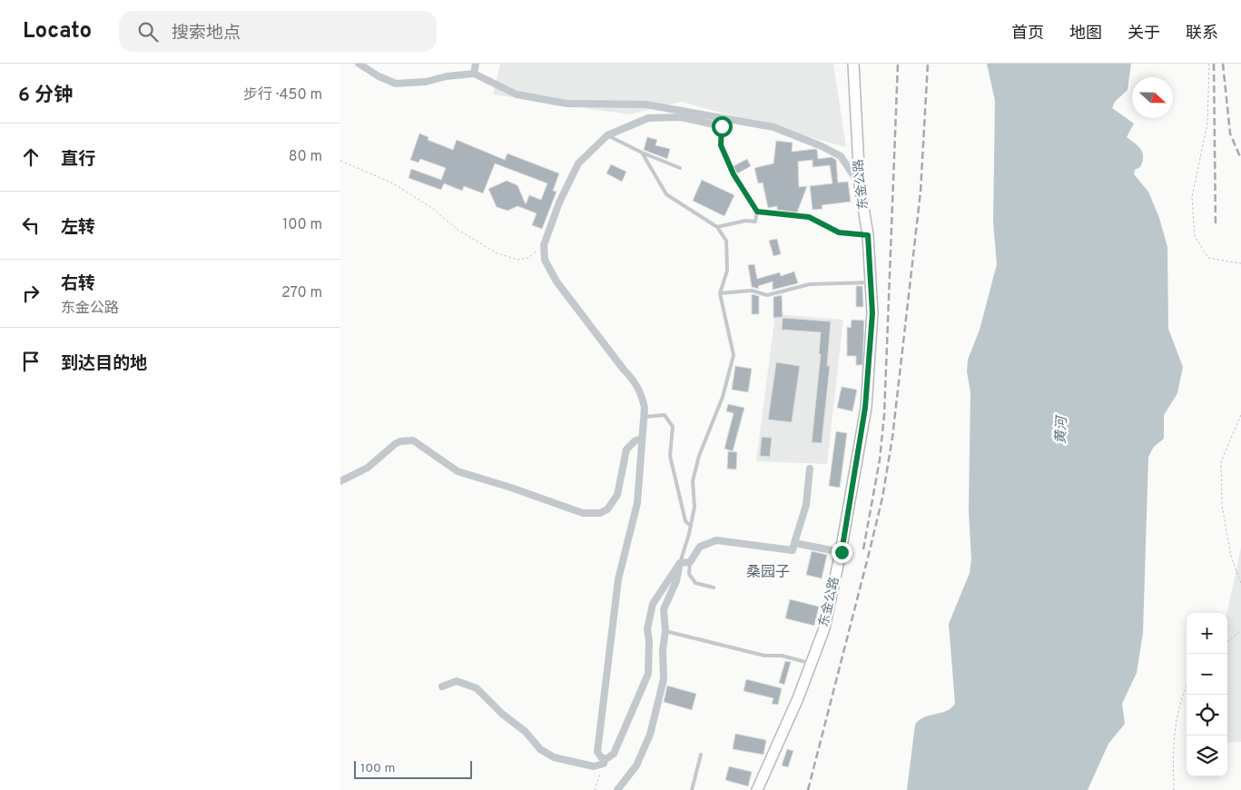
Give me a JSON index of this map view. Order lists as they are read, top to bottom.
{
  "streets": {
    "main road": ["东金公路"]
  },
  "districts": ["桑园子"],
  "water": ["黄河"],
  "scale_bar": "100 m",
  "north": "right",
  "page": {
    "header": "Locato",
    "search": "搜索地点",
    "nav": [
      "首页",
      "地图",
      "关于",
      "联系"
    ],
    "heading": ["6 分钟", "步行 · 450 m"],
    "list": [
      ["直行", "80 m"],
      ["左转", "100 m"],
      ["右转", "东金公路", "270 m"],
      "到达目的地"
    ],
    "map_buttons": ["+", "−"],
    "scale": "100 m"
  }
}
